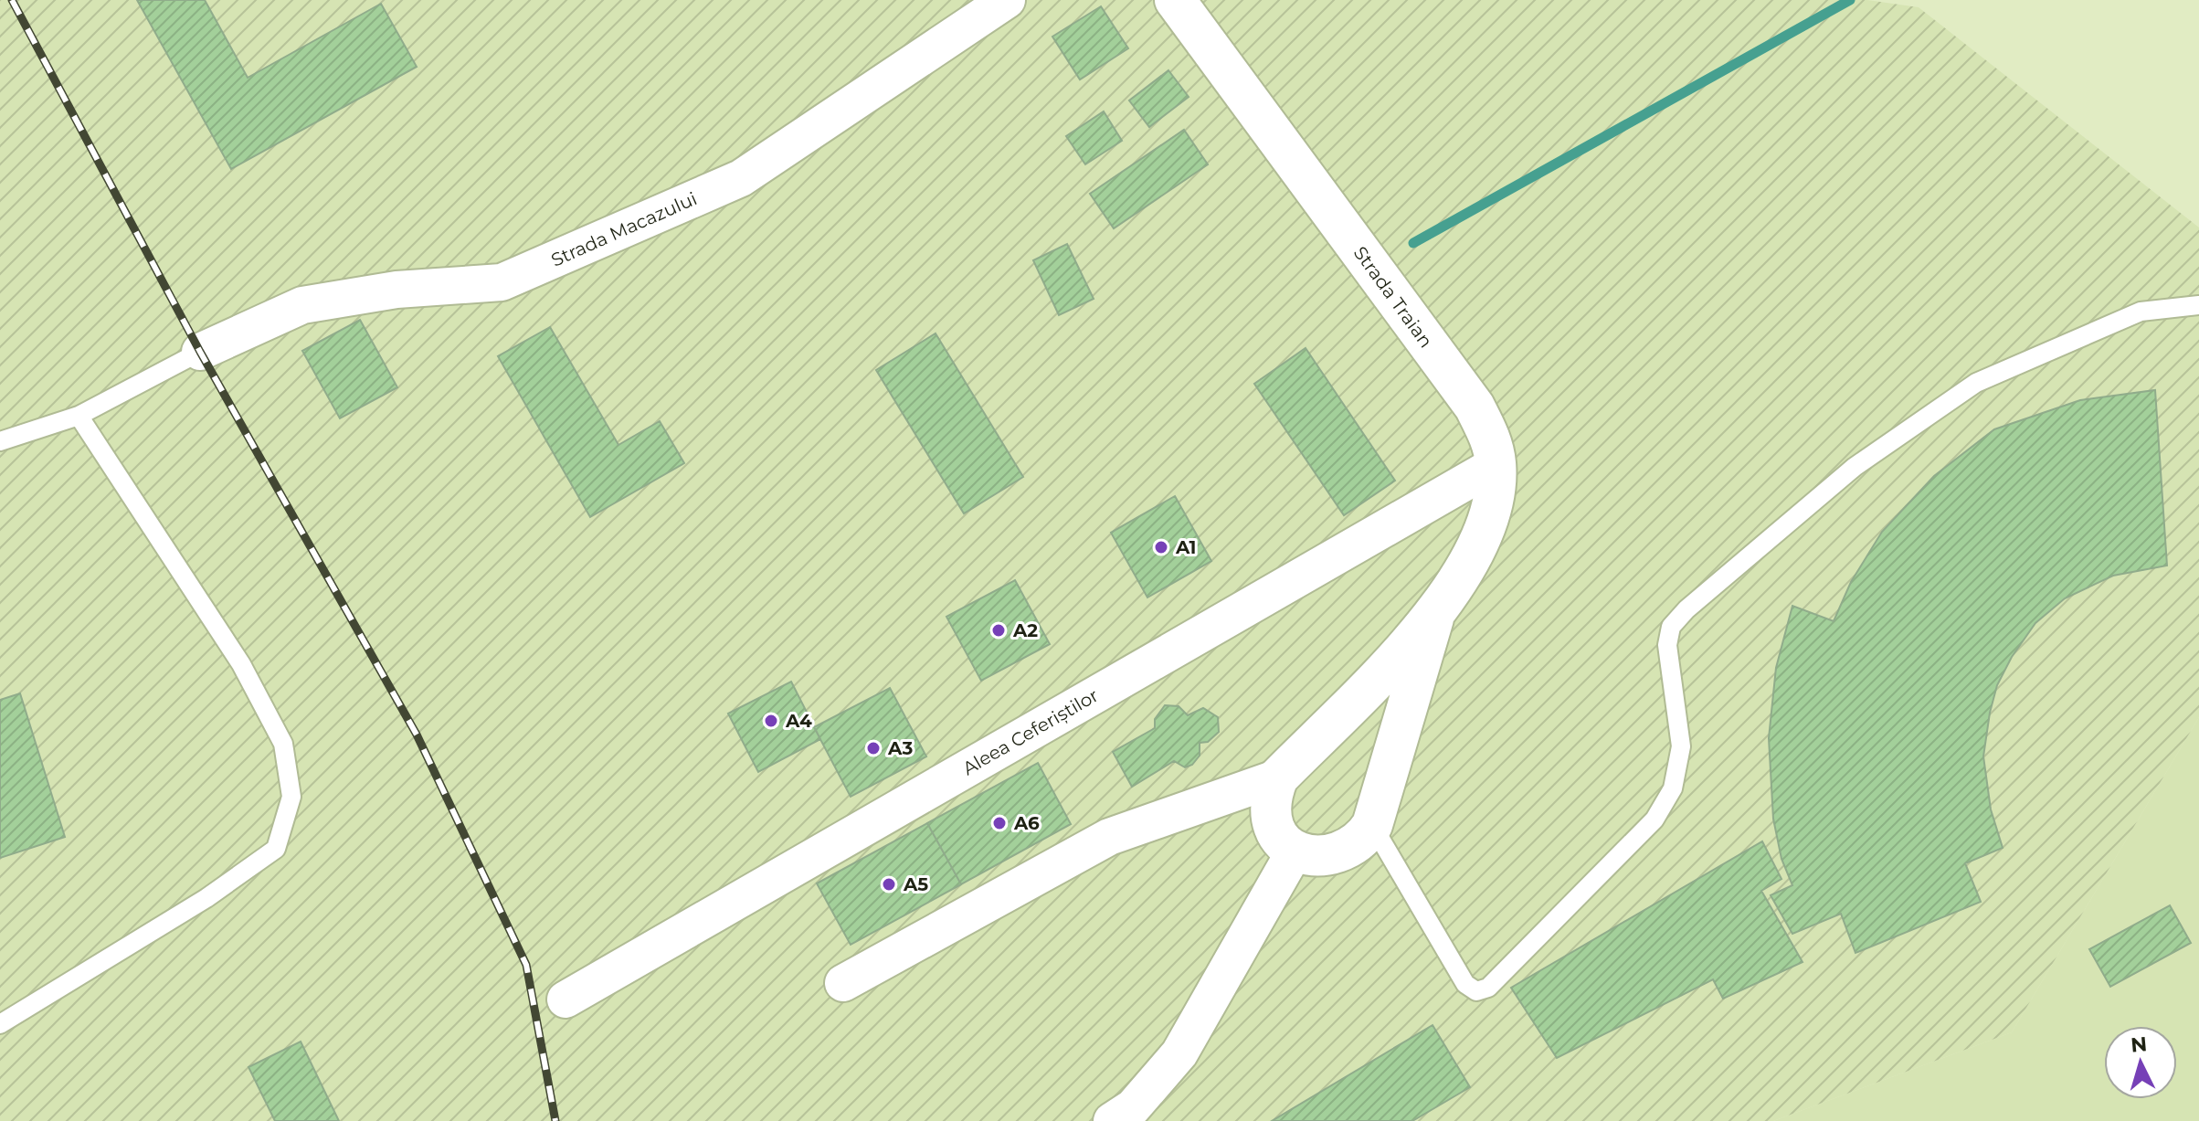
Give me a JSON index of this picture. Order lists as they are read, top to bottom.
{
  "streets": {
    "street": ["Strada Macazului", "Strada Traian", "Aleea Ceferiștilor"]
  },
  "crossings": [
    ["Strada Traian", "Aleea Ceferiștilor"]
  ],
  "places": [
    "A1",
    "A2",
    "A4",
    "A3",
    "A6",
    "A5"
  ],
  "north": "top"
}
